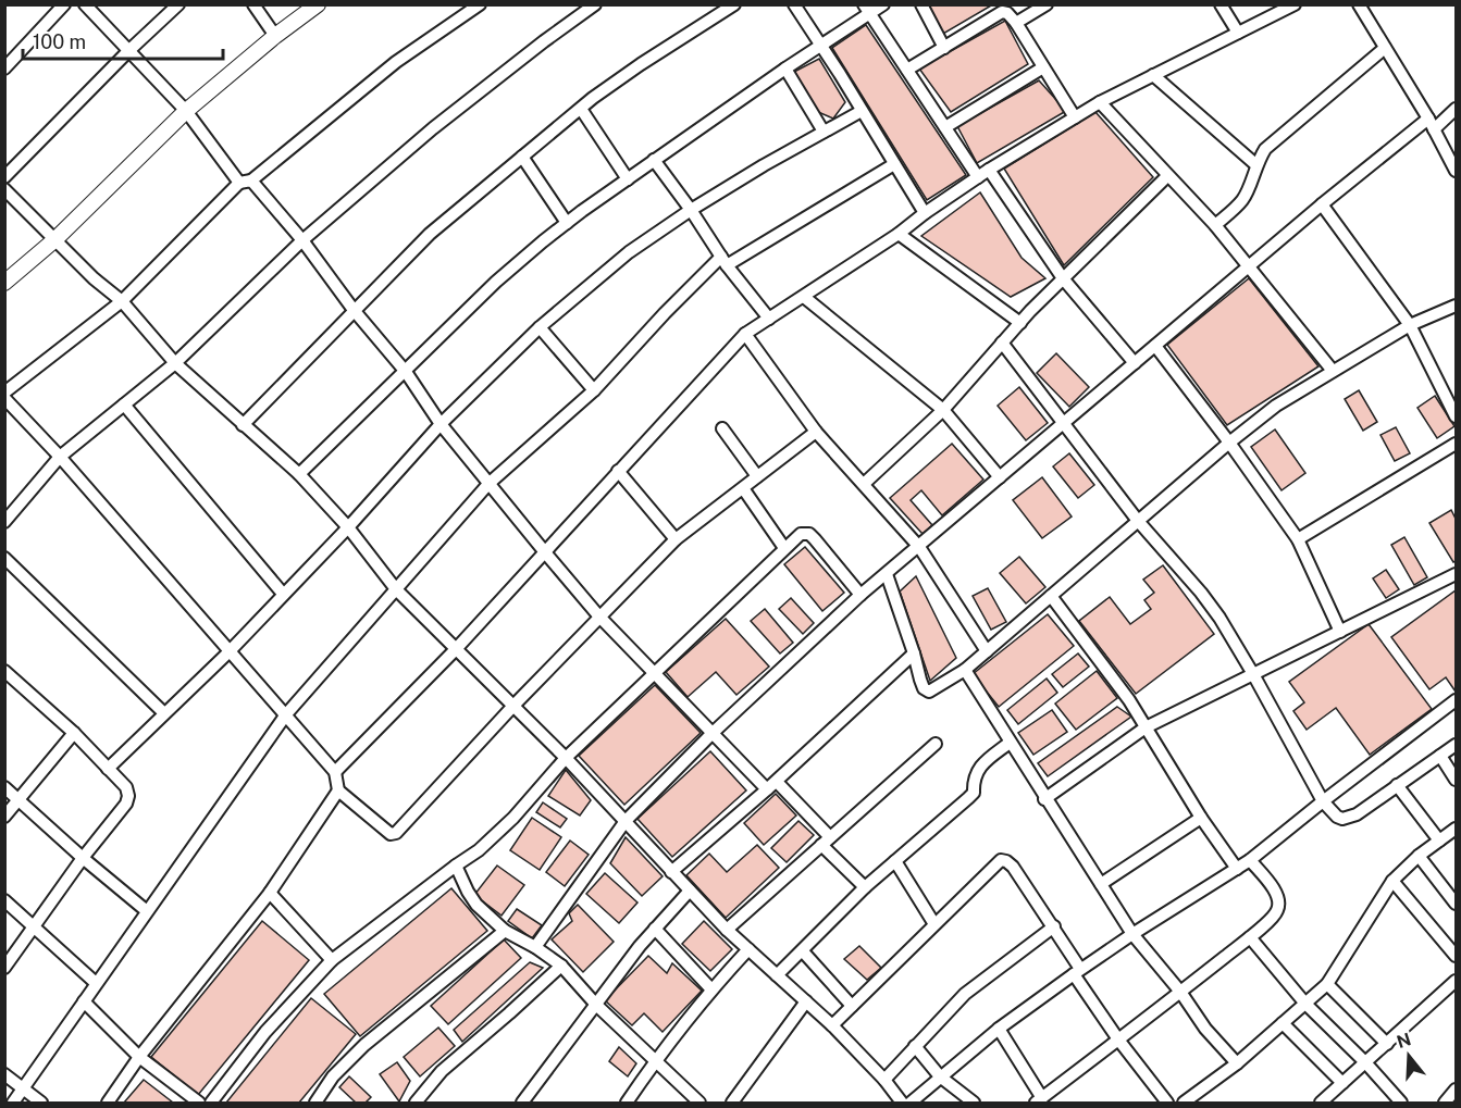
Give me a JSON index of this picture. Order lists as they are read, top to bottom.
{
  "scale_bar": "100 m",
  "north": "top"
}
